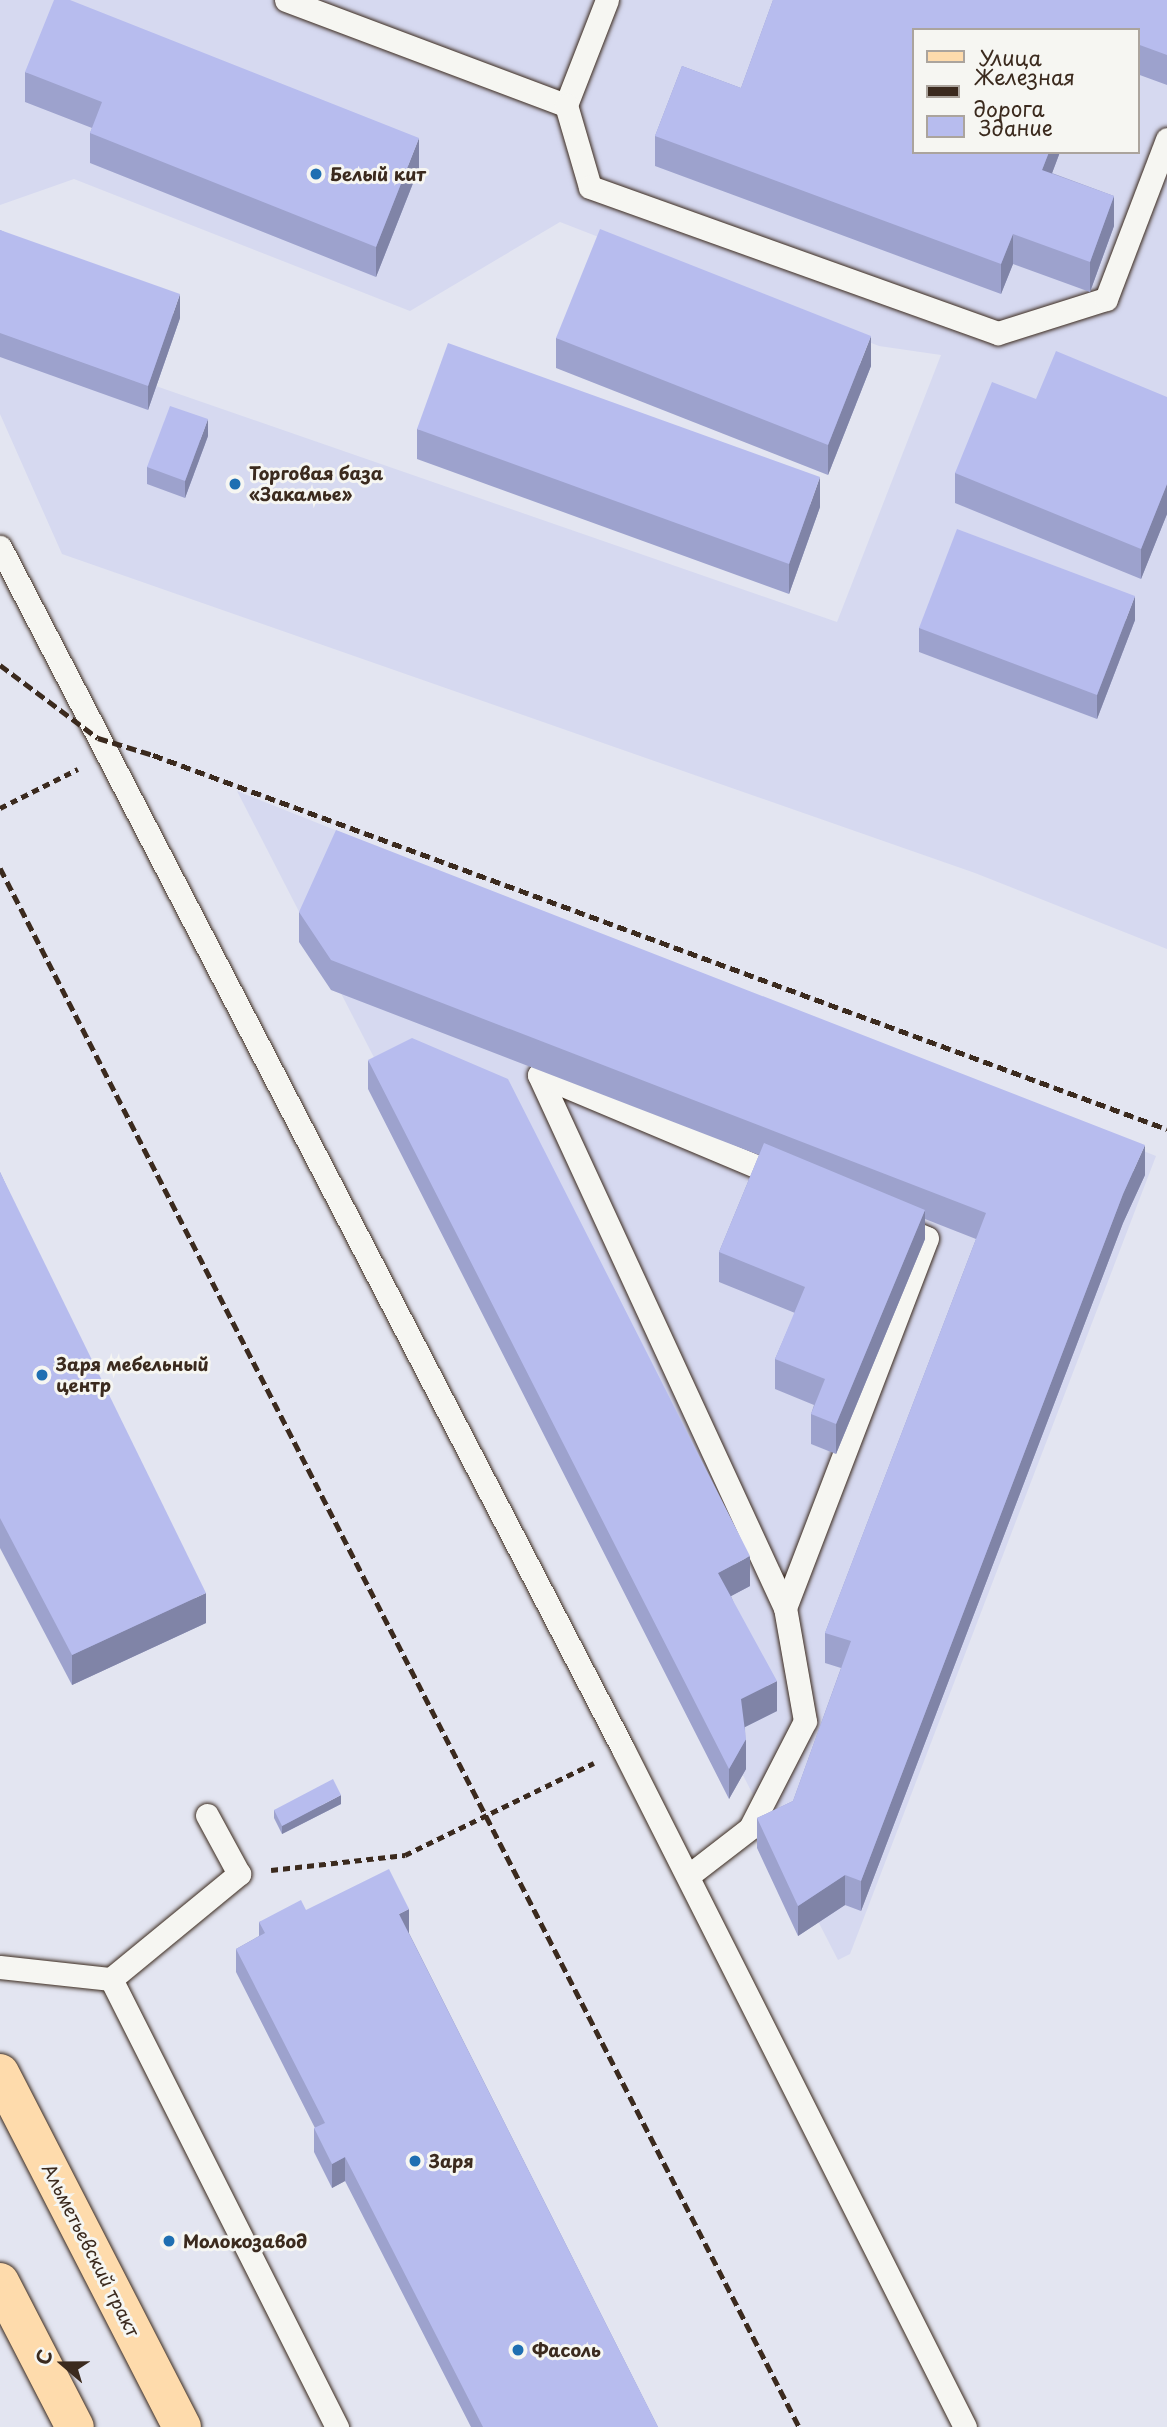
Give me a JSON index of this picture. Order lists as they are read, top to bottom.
{
  "streets": {
    "main road": ["Альметьевский тракт"]
  },
  "places": [
    "Белый кит",
    "Торговая база «Закамье»",
    "Заря мебельный центр",
    "Заря",
    "Молокозавод",
    "Фасоль"
  ],
  "legend": ["Улица", "Железная дорога", "Здание"],
  "north": "left"
}
